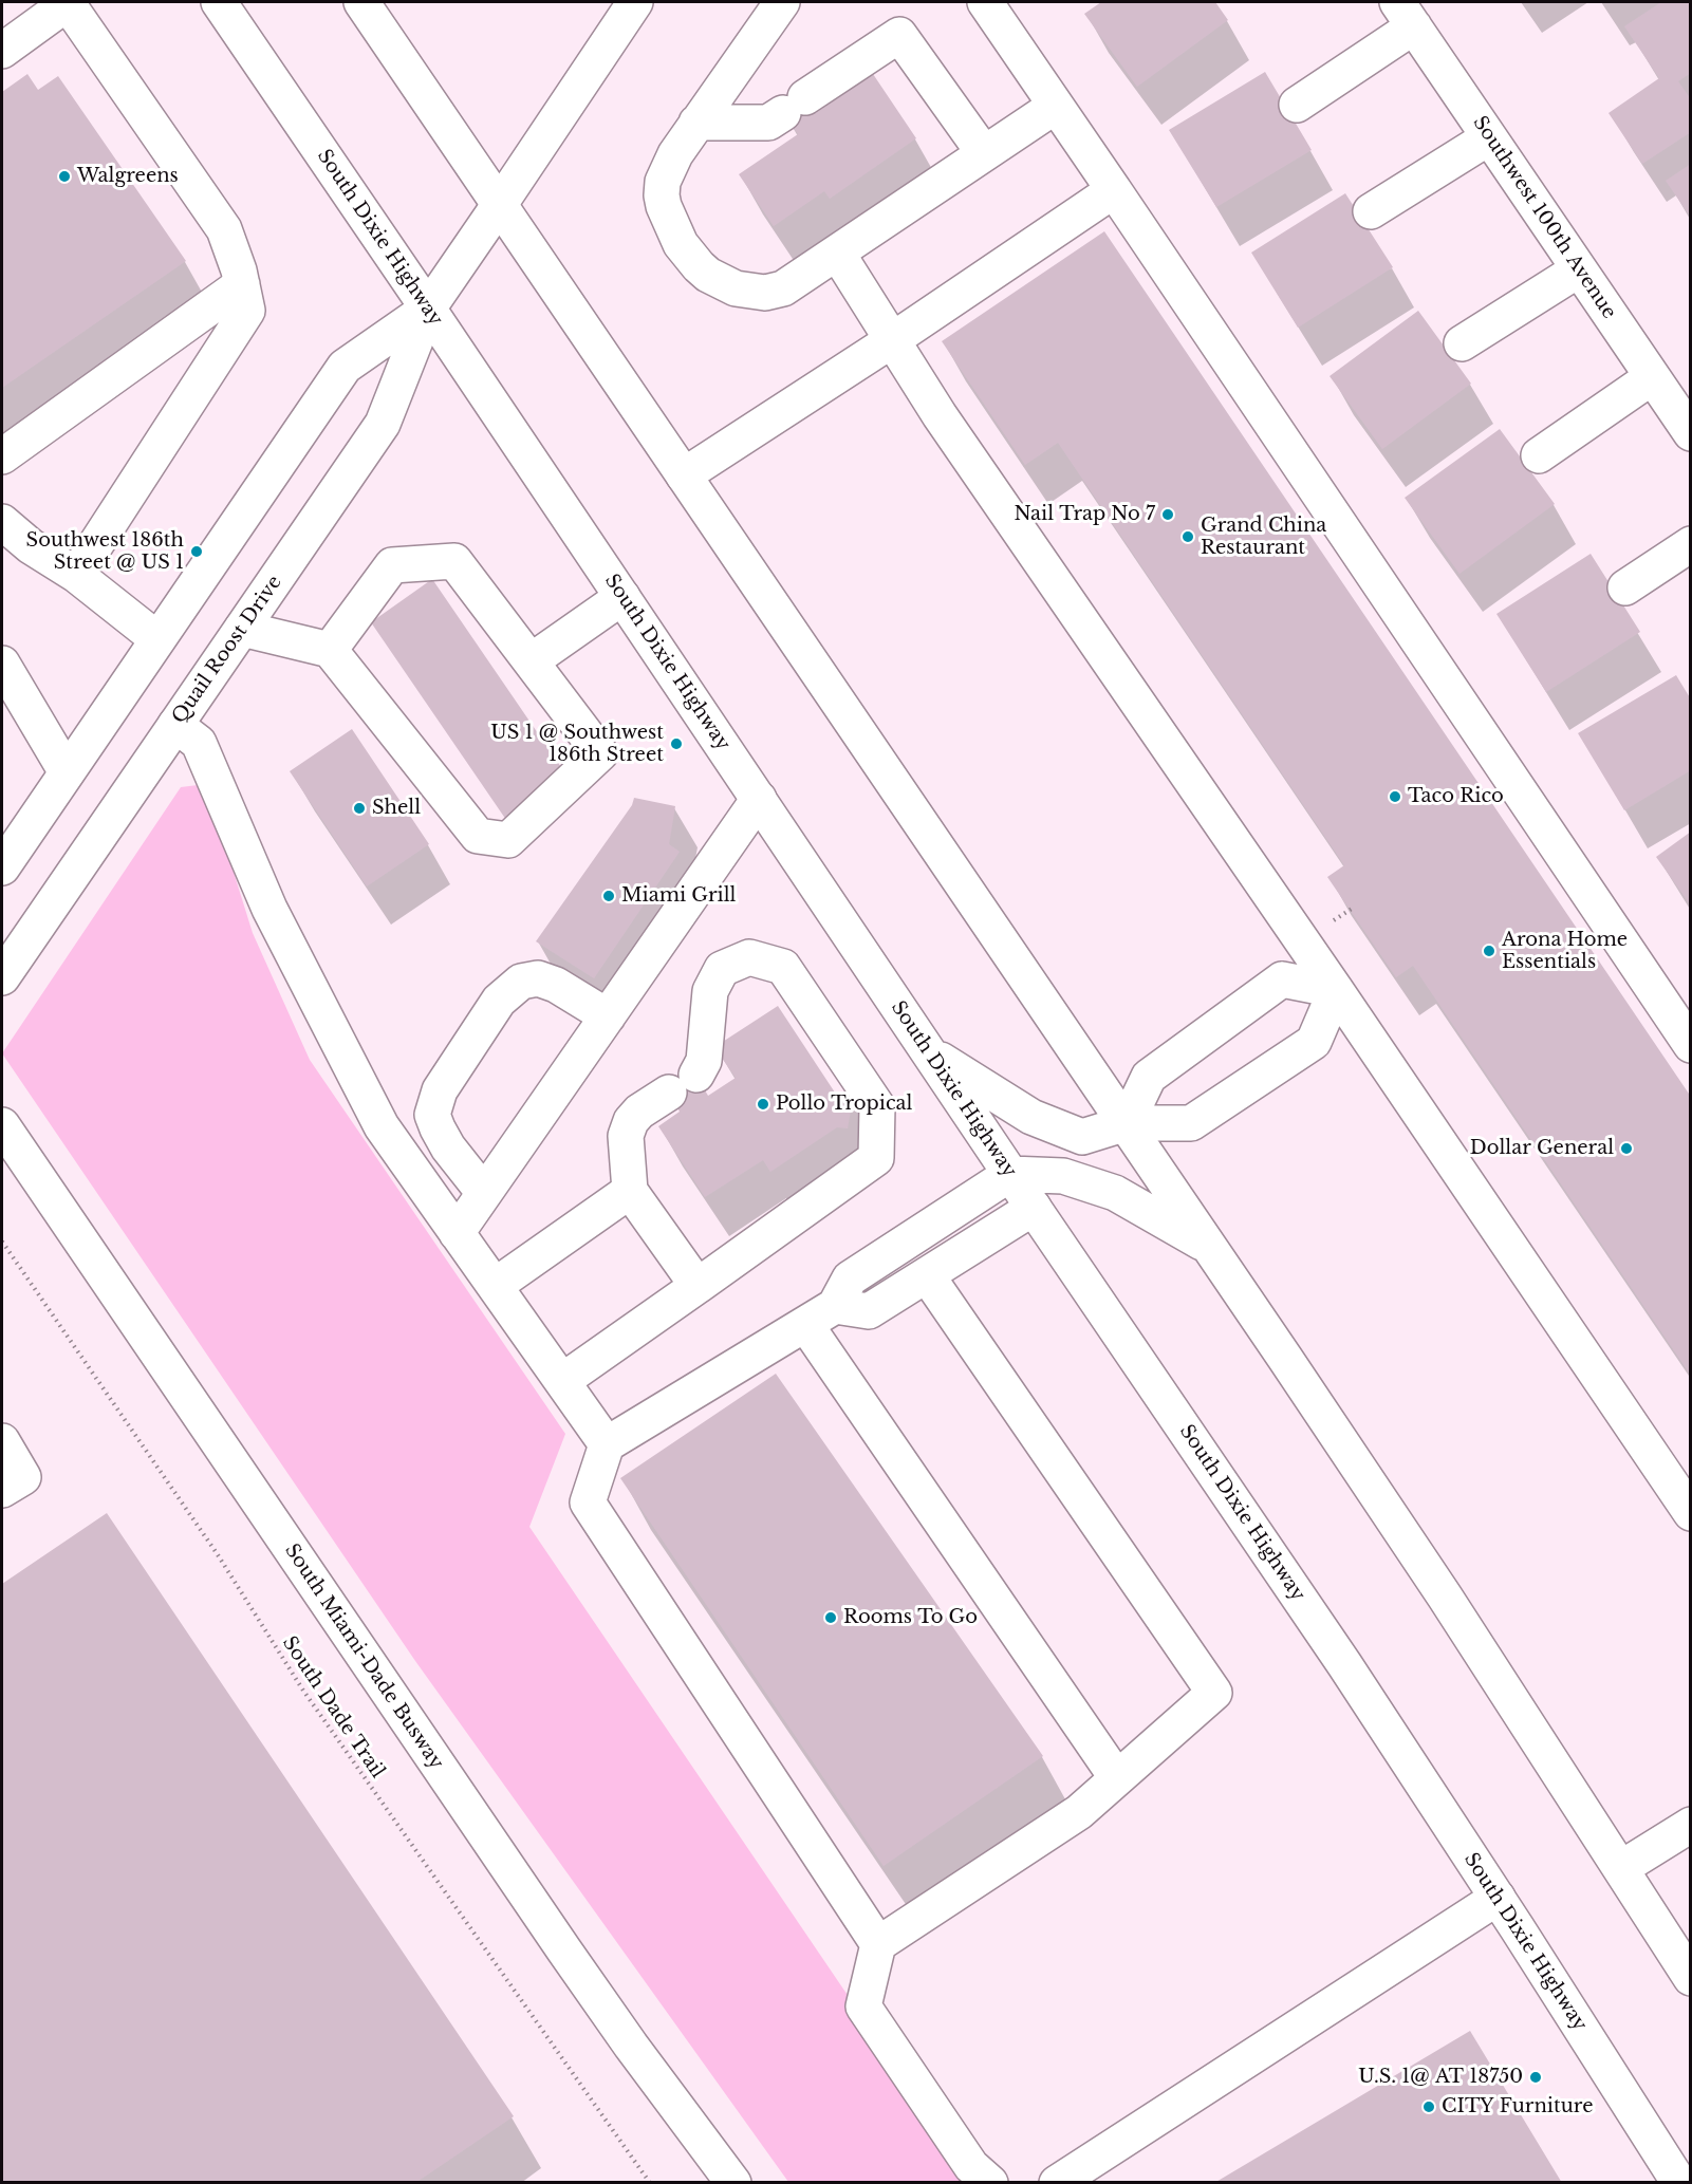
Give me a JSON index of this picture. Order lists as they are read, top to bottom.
{
  "streets": {
    "main road": [
      "Southwest 100th Avenue",
      "South Dixie Highway",
      "Quail Roost Drive",
      "South Miami-Dade Busway"
    ],
    "path": ["South Dade Trail"]
  },
  "crossings": [
    ["South Dixie Highway", "Quail Roost Drive"]
  ],
  "places": [
    "Walgreens",
    "Nail Trap No 7",
    "Grand China Restaurant",
    "Southwest 186th Street @ US 1",
    "US 1 @ Southwest 186th Street",
    "Taco Rico",
    "Shell",
    "Miami Grill",
    "Arona Home Essentials",
    "Pollo Tropical",
    "Dollar General",
    "Rooms To Go",
    "U.S. 1@ AT 18750",
    "CITY Furniture"
  ]
}
